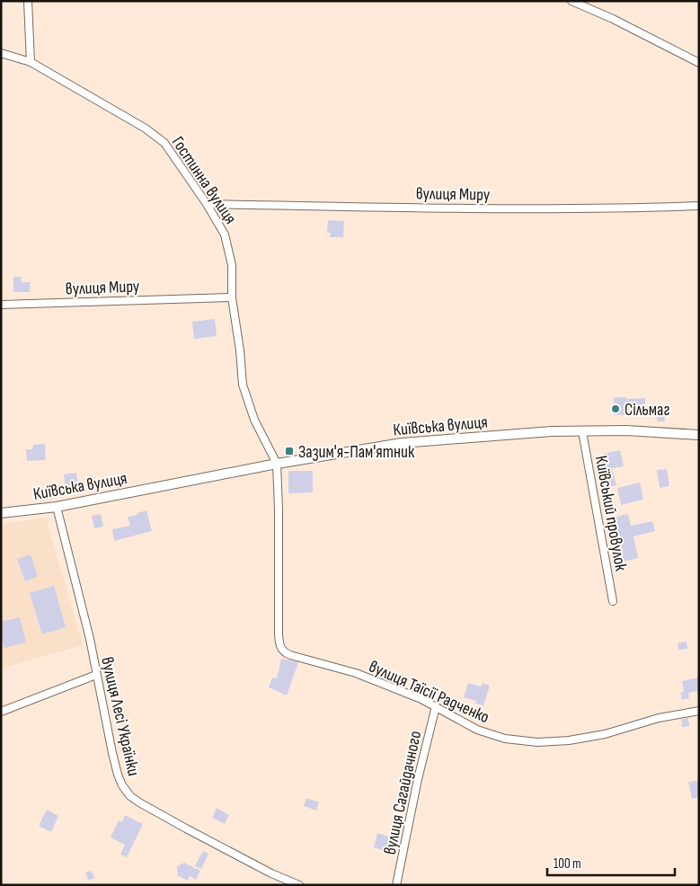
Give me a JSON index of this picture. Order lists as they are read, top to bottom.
{
  "streets": {
    "street": [
      "Гостинна вулиця",
      "вулиця Миру",
      "Київська вулиця",
      "Київський провулок",
      "вулиця Таїсії Радченко",
      "вулиця Лесі Українки",
      "вулиця Сагайдачного"
    ]
  },
  "crossings": [
    ["Гостинна вулиця", "вулиця Миру"],
    ["Гостинна вулиця", "Київська вулиця"],
    ["Гостинна вулиця", "вулиця Таїсії Радченко"],
    ["Київська вулиця", "Київський провулок"],
    ["Київська вулиця", "вулиця Таїсії Радченко"],
    ["Київська вулиця", "вулиця Лесі Українки"],
    ["вулиця Таїсії Радченко", "вулиця Сагайдачного"]
  ],
  "places": {
    "other": ["Сільмаг"],
    "transit": ["Зазим'я-Пам'ятник"]
  },
  "scale_bar": "100 m"
}
